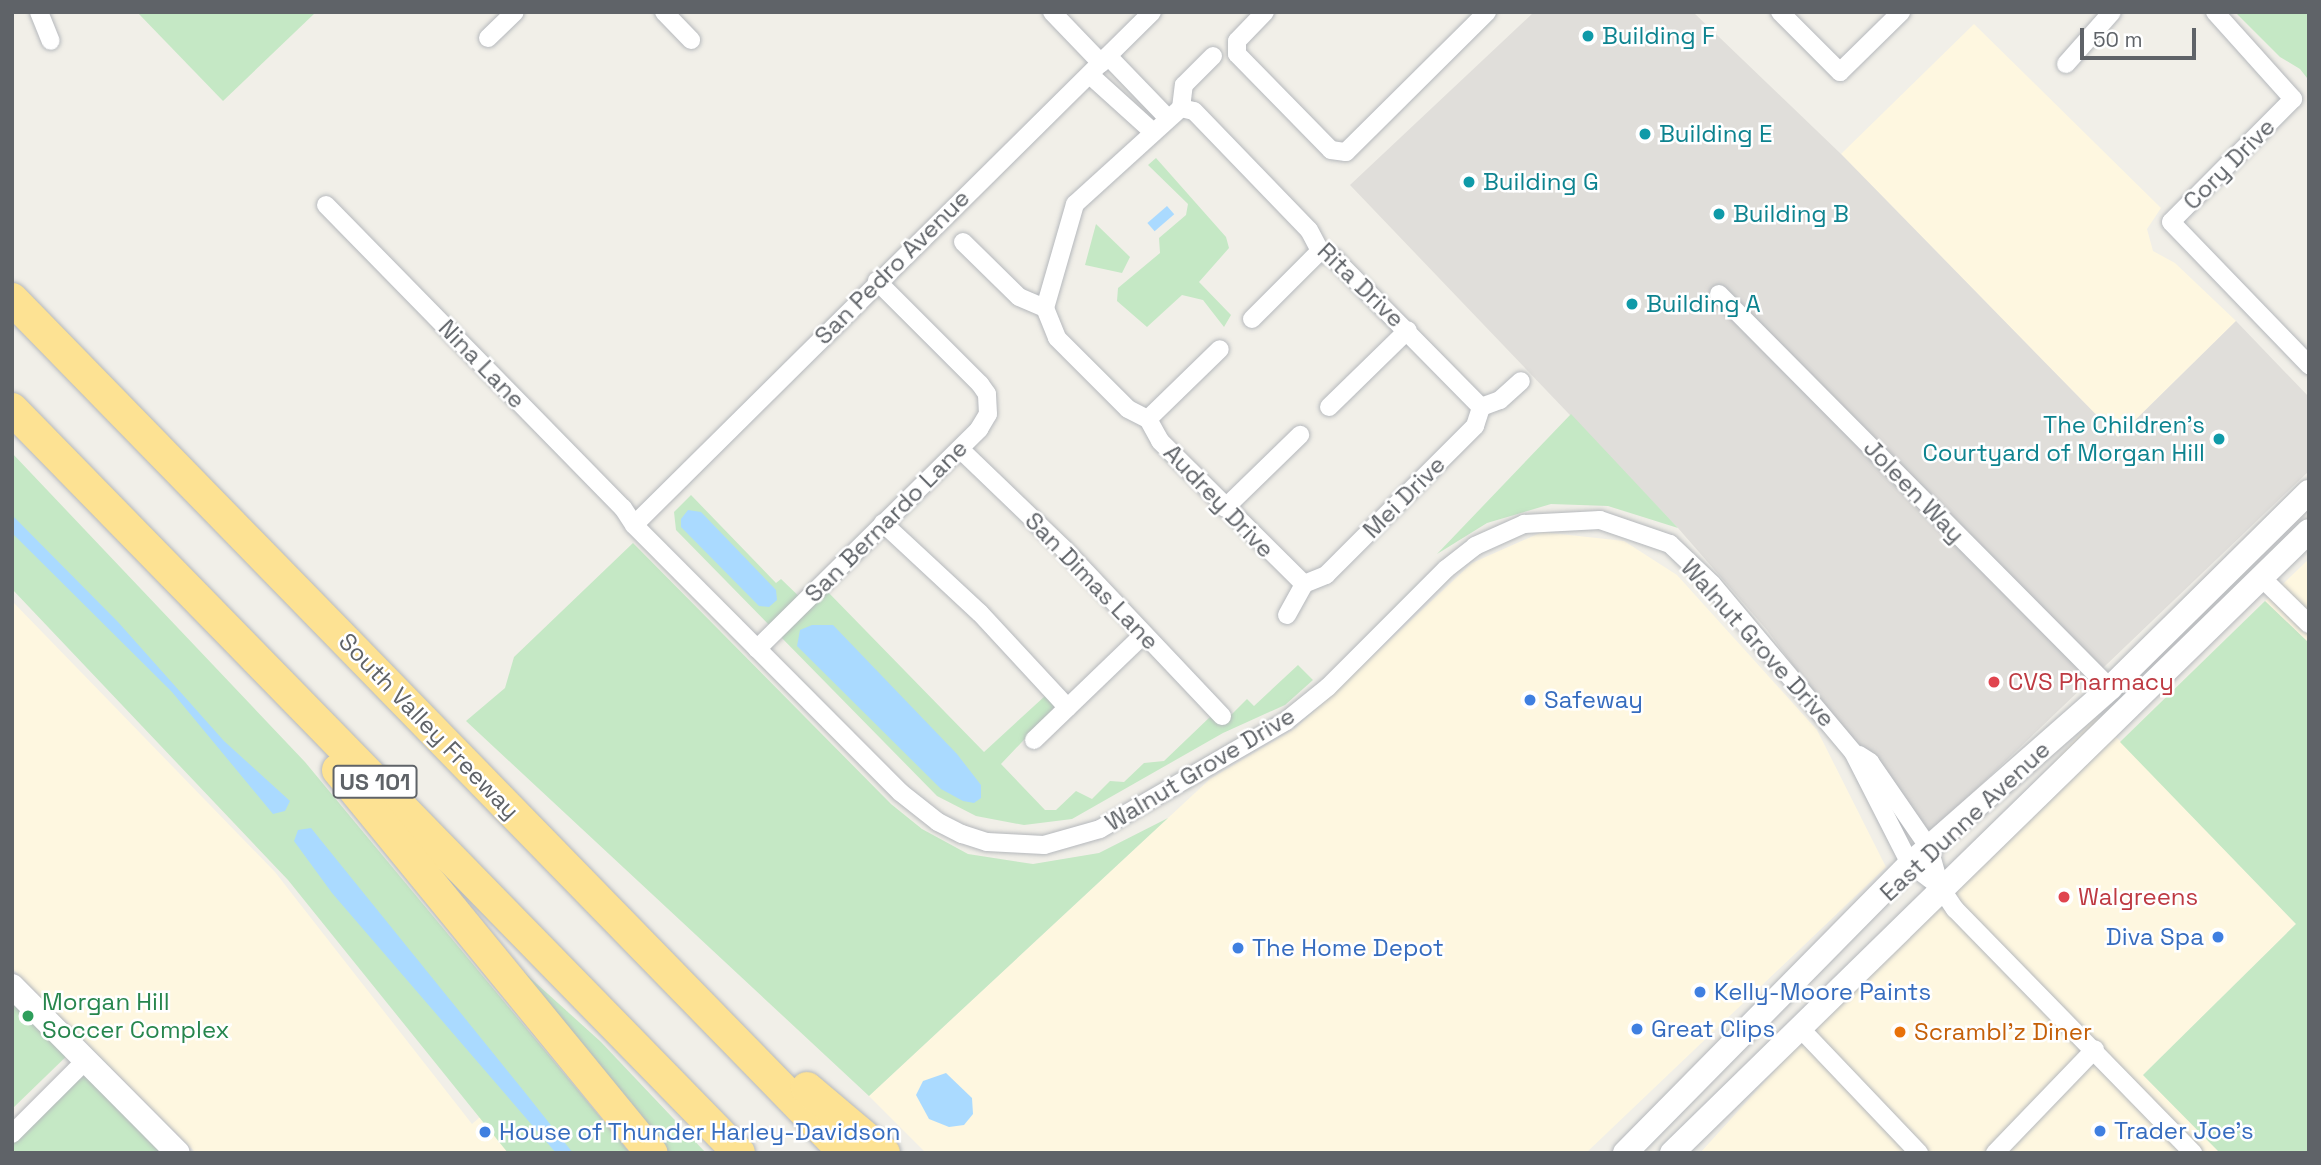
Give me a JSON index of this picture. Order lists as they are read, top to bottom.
{
  "streets": {
    "highway": ["South Valley Freeway", "US 101"],
    "main road": ["East Dunne Avenue"],
    "street": [
      "Cory Drive",
      "San Pedro Avenue",
      "Rita Drive",
      "Nina Lane",
      "Joleen Way",
      "Mei Drive",
      "Audrey Drive",
      "San Bernardo Lane",
      "San Dimas Lane",
      "Walnut Grove Drive"
    ]
  },
  "crossings": [
    ["San Pedro Avenue", "Rita Drive"],
    ["San Pedro Avenue", "Nina Lane"],
    ["San Pedro Avenue", "San Bernardo Lane"],
    ["San Pedro Avenue", "Walnut Grove Drive"],
    ["Rita Drive", "Mei Drive"],
    ["Nina Lane", "Walnut Grove Drive"],
    ["Joleen Way", "East Dunne Avenue"],
    ["Mei Drive", "Audrey Drive"],
    ["San Bernardo Lane", "San Dimas Lane"],
    ["San Bernardo Lane", "Walnut Grove Drive"],
    ["Walnut Grove Drive", "East Dunne Avenue"]
  ],
  "places": [
    "Building F",
    "Building E",
    "Building G",
    "Building B",
    "Building A",
    "The Children's Courtyard of Morgan Hill",
    "CVS Pharmacy",
    "Safeway",
    "Walgreens",
    "Diva Spa",
    "The Home Depot",
    "Kelly-Moore Paints",
    "Morgan Hill Soccer Complex",
    "Great Clips",
    "Scrambl'z Diner",
    "Trader Joe's",
    "House of Thunder Harley-Davidson"
  ],
  "scale_bar": "50 m"
}
